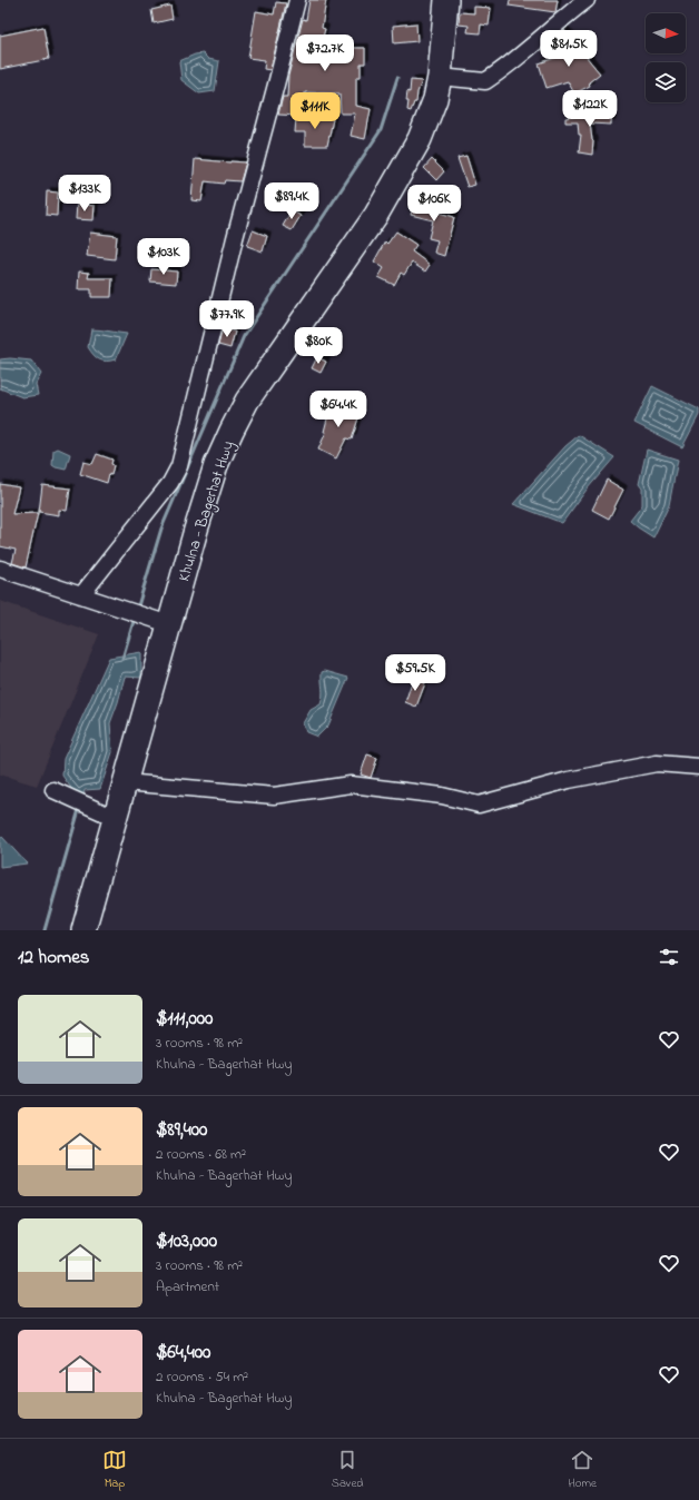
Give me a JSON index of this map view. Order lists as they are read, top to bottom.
{
  "streets": {
    "highway": ["Khulna - Bagerhat Hwy"]
  },
  "north": "right",
  "page": {
    "price": [
      "$81.5K",
      "$72.7K",
      "$122K",
      "$111K",
      "$133K",
      "$89.4K",
      "$106K",
      "$103K",
      "$77.9K",
      "$80K",
      "$64.4K",
      "$59.5K"
    ],
    "heading": "12 homes",
    "list": [
      {
        "name": "$111,000",
        "note": "3 rooms · 98 m² · Khulna - Bagerhat Hwy"
      },
      {
        "name": "$89,400",
        "note": "2 rooms · 68 m² · Khulna - Bagerhat Hwy"
      },
      {
        "name": "$103,000",
        "note": "3 rooms · 98 m² · Apartment"
      },
      {
        "name": "$64,400",
        "note": "2 rooms · 54 m² · Khulna - Bagerhat Hwy"
      }
    ],
    "tabs": ["Map", "Saved", "Home"]
  }
}
